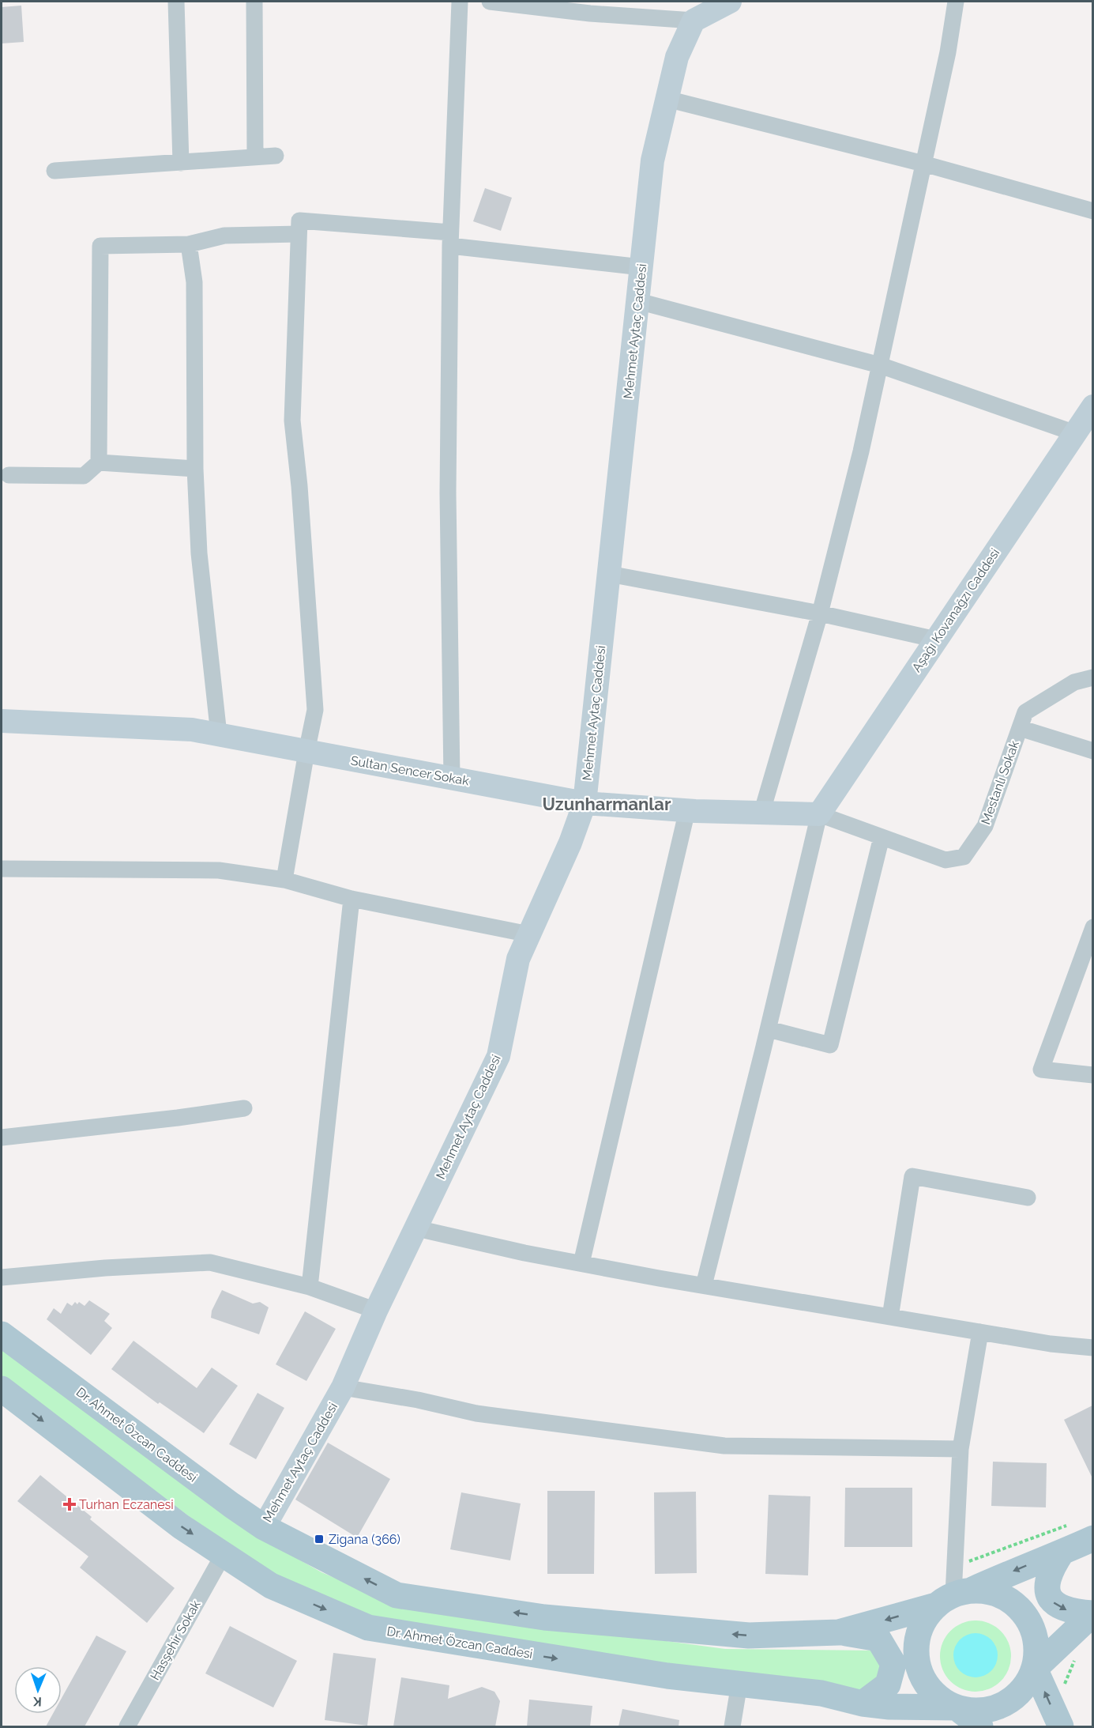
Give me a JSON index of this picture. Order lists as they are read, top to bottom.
{
  "streets": {
    "main road": ["Dr. Ahmet Özcan Caddesi"],
    "street": [
      "Mehmet Aytaç Caddesi",
      "Aşağı Kovanağzı Caddesi",
      "Sultan Sencer Sokak",
      "Mestanlı Sokak",
      "Hasşehir Sokak"
    ]
  },
  "crossings": [
    ["Mehmet Aytaç Caddesi", "Sultan Sencer Sokak"],
    ["Mehmet Aytaç Caddesi", "Dr. Ahmet Özcan Caddesi"],
    ["Aşağı Kovanağzı Caddesi", "Sultan Sencer Sokak"],
    ["Aşağı Kovanağzı Caddesi", "Mestanlı Sokak"],
    ["Sultan Sencer Sokak", "Mestanlı Sokak"],
    ["Dr. Ahmet Özcan Caddesi", "Hasşehir Sokak"]
  ],
  "districts": ["Uzunharmanlar"],
  "places": {
    "health": ["Turhan Eczanesi"],
    "transit": ["Zigana (366)"]
  },
  "north": "bottom"
}
